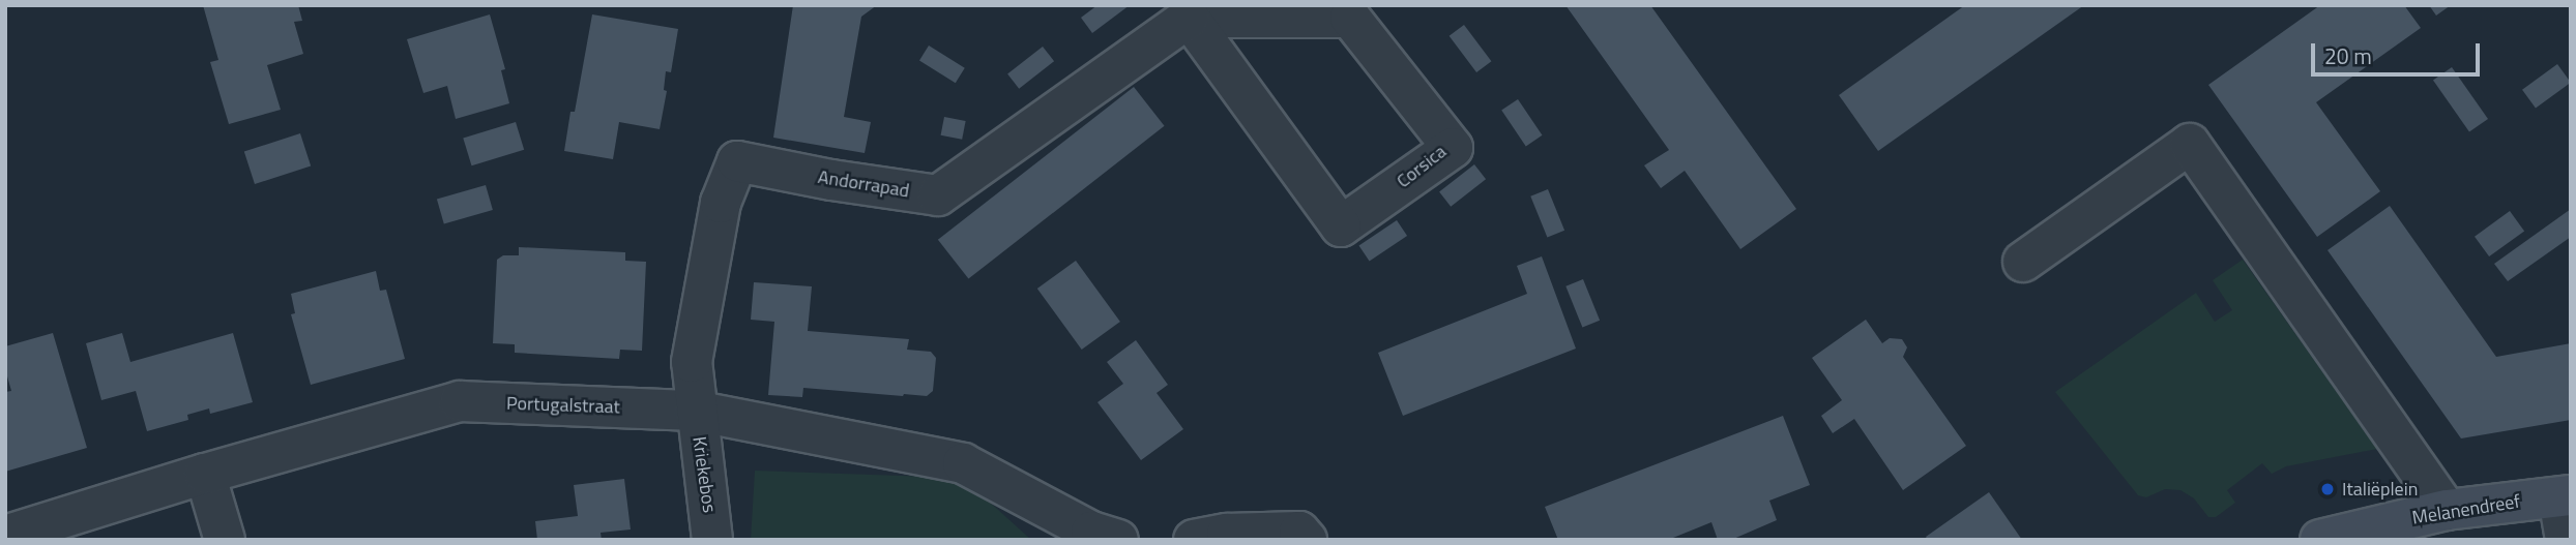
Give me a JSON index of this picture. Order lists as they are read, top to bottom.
{
  "streets": {
    "street": [
      "Corsica",
      "Andorrapad",
      "Portugalstraat",
      "Kriekebos",
      "Melanendreef"
    ]
  },
  "crossings": [
    ["Corsica", "Andorrapad"],
    ["Andorrapad", "Portugalstraat"],
    ["Andorrapad", "Kriekebos"],
    ["Portugalstraat", "Kriekebos"]
  ],
  "places": ["Italiëplein"],
  "scale_bar": "20 m"
}
